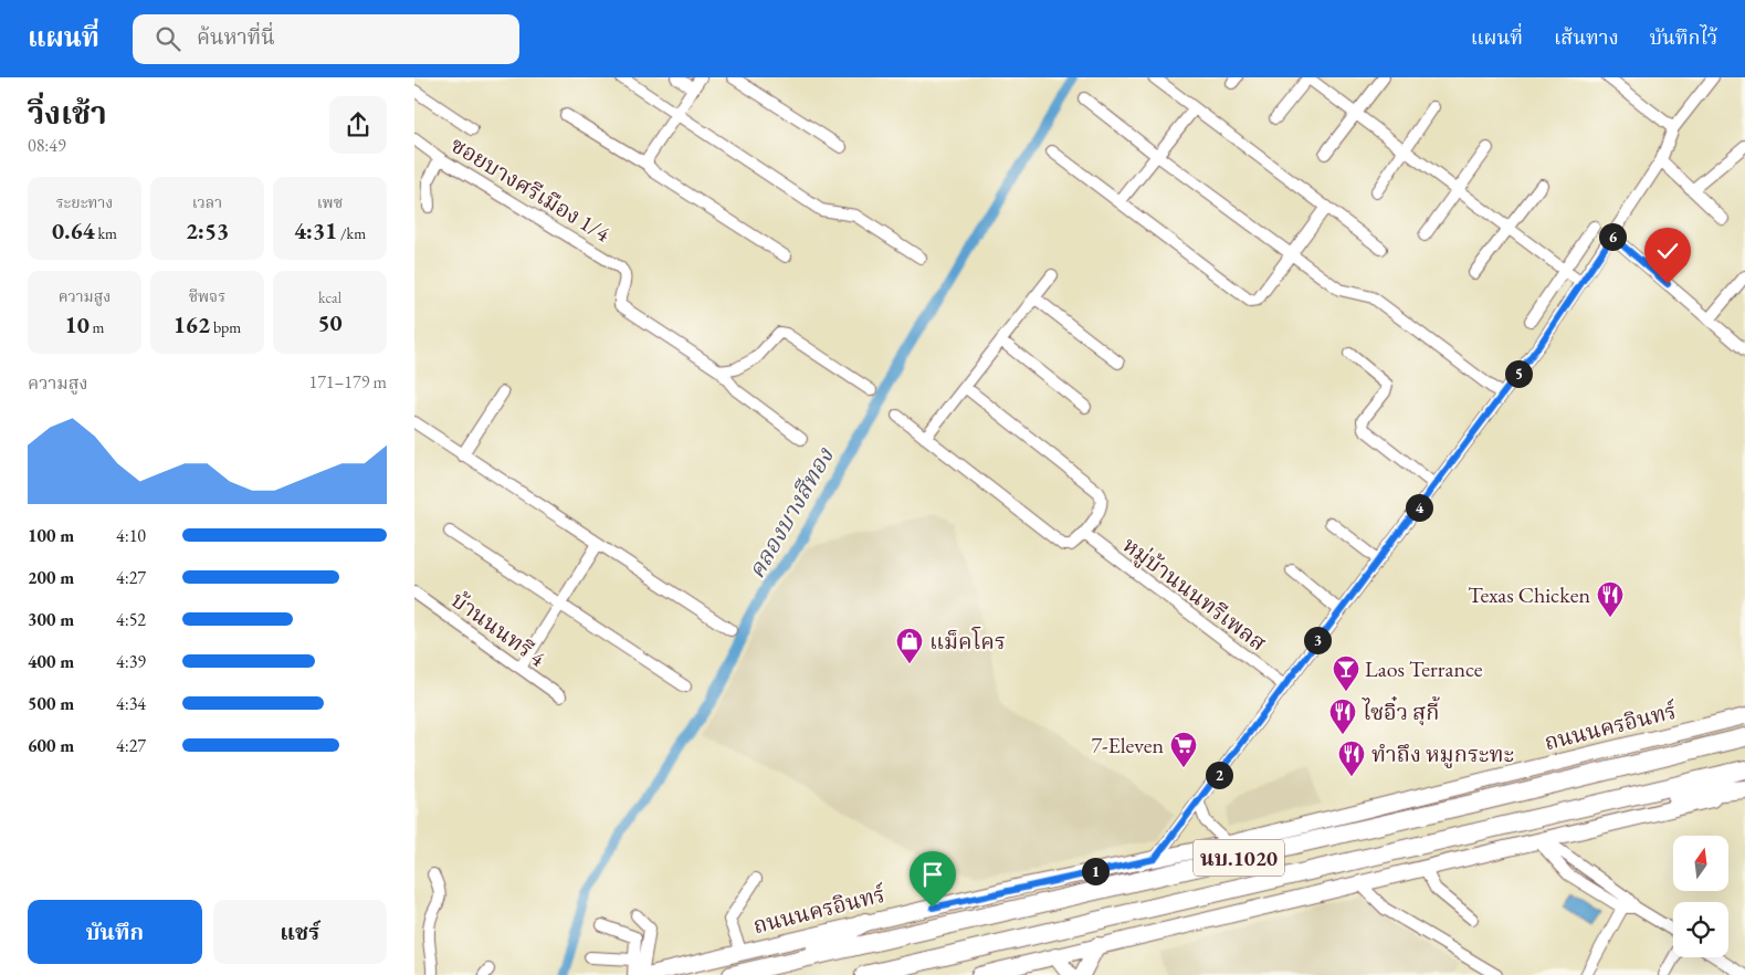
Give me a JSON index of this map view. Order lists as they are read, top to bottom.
{
  "streets": {
    "main road": ["ถนนนครอินทร์", "นบ.1020"],
    "street": ["ซอยบางศรีเมือง 1/4", "หมู่บ้านนนทรีเพลส", "บ้านนนทรี 4"]
  },
  "water": ["คลองบางสีทอง"],
  "places": {
    "restaurant": ["Texas Chicken", "ไซอิ๋ว สุกี้", "ทำถึง หมูกระทะ"],
    "shop": ["แม็คโคร"],
    "bar": ["Laos Terrance"],
    "supermarket": ["7-Eleven"]
  },
  "north": "top",
  "page": {
    "header": "แผนที่",
    "search": "ค้นหาที่นี่",
    "nav": ["แผนที่", "เส้นทาง", "บันทึกไว้"],
    "heading": ["วิ่งเช้า", "08:49"],
    "stats": [
      ["ระยะทาง", "0.64 km"],
      ["เวลา", "2:53"],
      ["เพซ", "4:31 /km"],
      ["ความสูง", "10 m"],
      ["ชีพจร", "162 bpm"],
      ["kcal", "50"]
    ],
    "pins": [
      "6",
      "5",
      "4",
      "3",
      "2",
      "1"
    ],
    "chart": ["ความสูง", "171–179 m"],
    "list": [
      {
        "name": "100 m",
        "note": "4:10"
      },
      {
        "name": "200 m",
        "note": "4:27"
      },
      {
        "name": "300 m",
        "note": "4:52"
      },
      {
        "name": "400 m",
        "note": "4:39"
      },
      {
        "name": "500 m",
        "note": "4:34"
      },
      {
        "name": "600 m",
        "note": "4:27"
      }
    ],
    "buttons": ["บันทึก", "แชร์"]
  }
}
